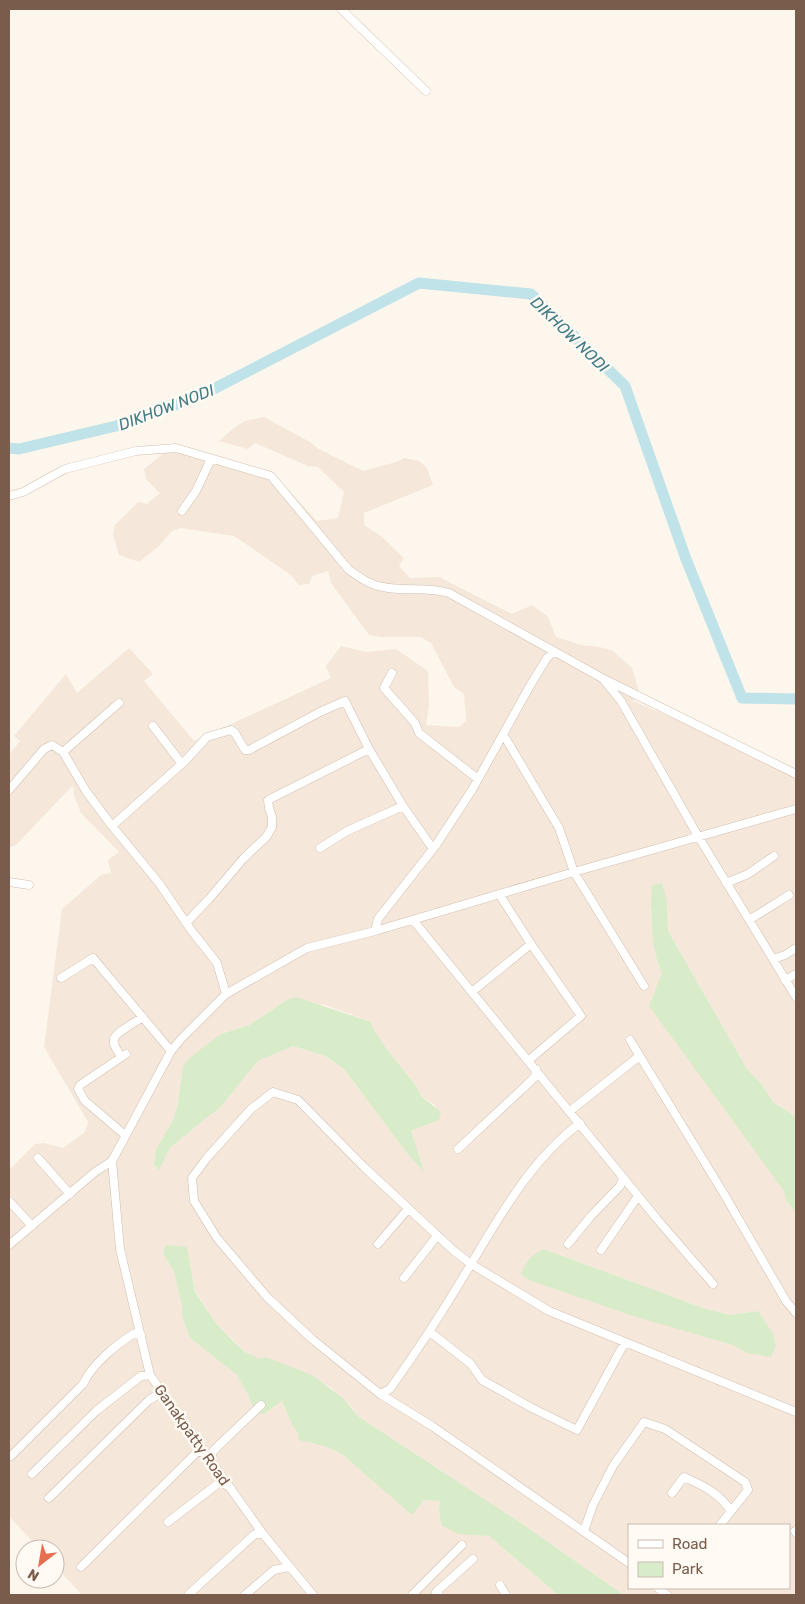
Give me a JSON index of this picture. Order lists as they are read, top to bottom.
{
  "streets": {
    "street": ["Ganakpatty Road"]
  },
  "water": ["DIKHOW NODI"],
  "legend": ["Road", "Park"],
  "north": "bottom left"
}
